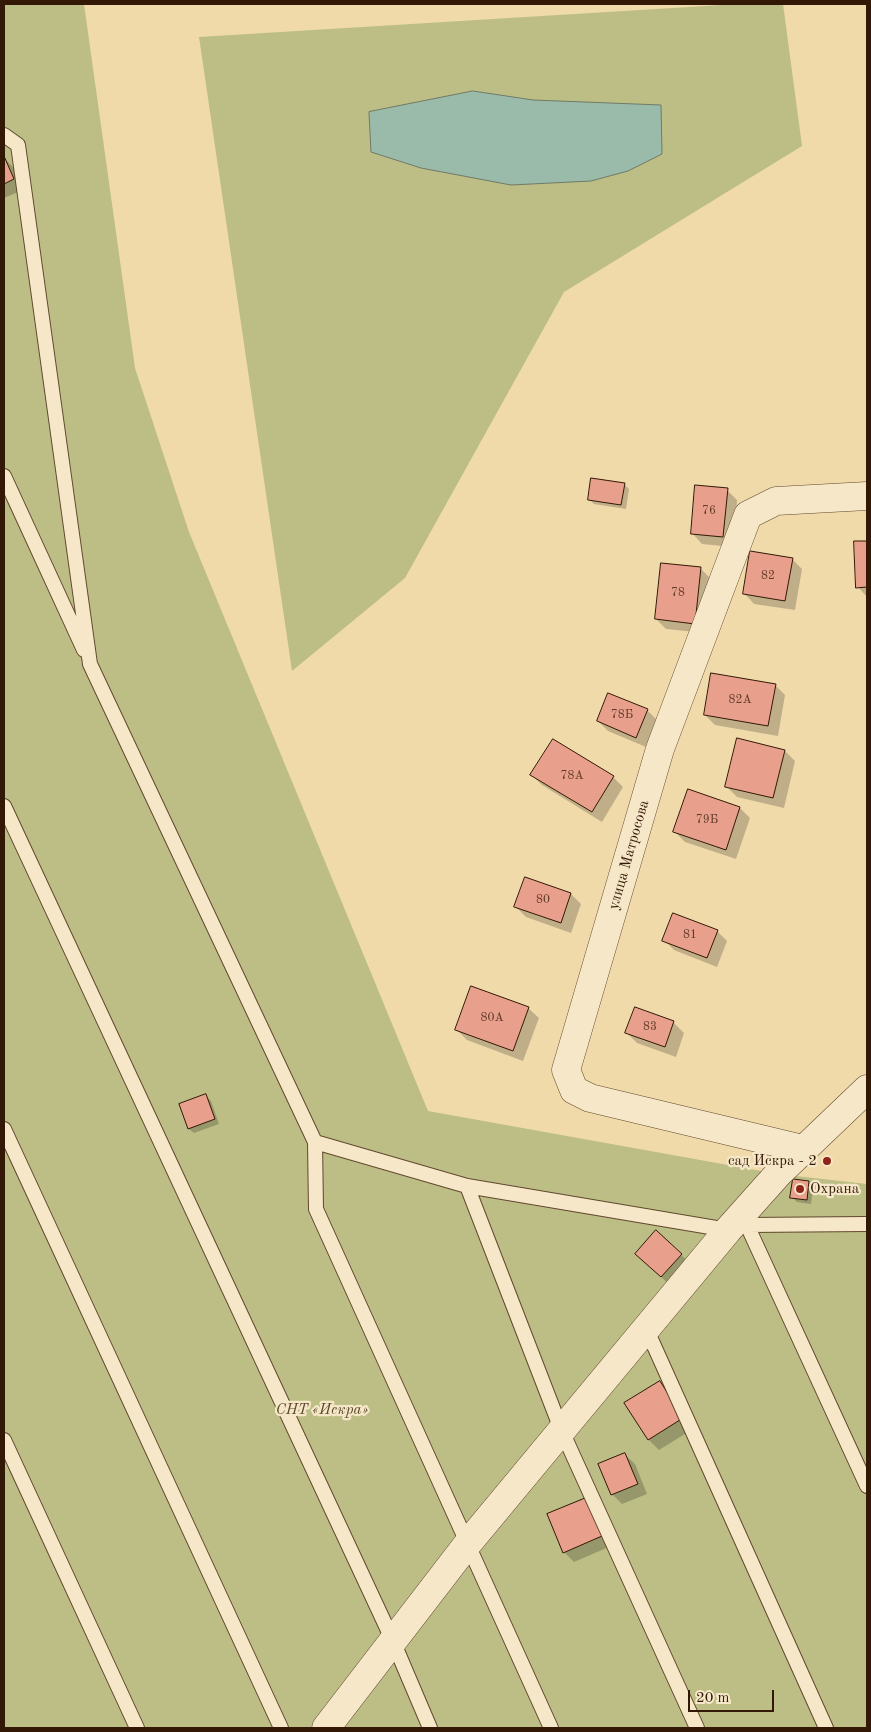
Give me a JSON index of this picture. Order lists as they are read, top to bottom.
{
  "streets": {
    "street": ["улица Матросова"]
  },
  "parks": ["СНТ «Искра»"],
  "places": ["сад Искра - 2", "Охрана"],
  "house_numbers": [
    "76",
    "82",
    "78",
    "82А",
    "78Б",
    "78А",
    "79Б",
    "80",
    "81",
    "80А",
    "83"
  ],
  "scale_bar": "20 m"
}
